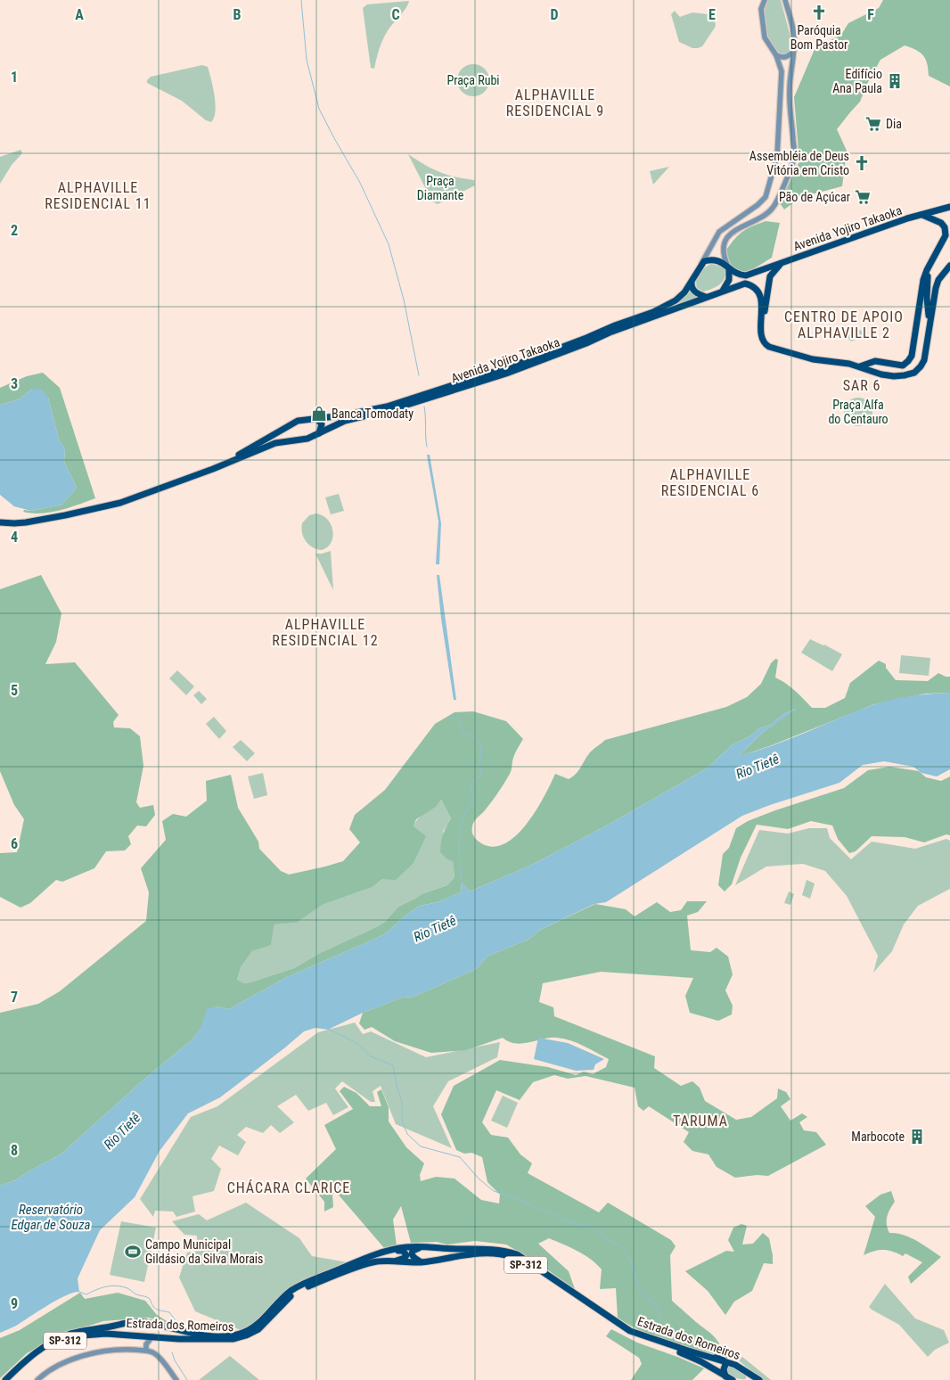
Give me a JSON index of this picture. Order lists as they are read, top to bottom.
{
  "streets": {
    "main road": ["Avenida Yojiro Takaoka", "SP-312", "Estrada dos Romeiros"]
  },
  "districts": [
    "ALPHAVILLE RESIDENCIAL 9",
    "ALPHAVILLE RESIDENCIAL 11",
    "CENTRO DE APOIO ALPHAVILLE 2",
    "SAR 6",
    "ALPHAVILLE RESIDENCIAL 6",
    "ALPHAVILLE RESIDENCIAL 12",
    "TARUMA",
    "CHÁCARA CLARICE"
  ],
  "water": ["Rio Tietê", "Reservatório Edgar de Souza"],
  "parks": ["Praça Rubi", "Praça Diamante", "Praça Alfa do Centauro"],
  "places": {
    "church": ["Paróquia Bom Pastor", "Assembléia de Deus Vitória em Cristo"],
    "building": ["Edifício Ana Paula", "Marbocote"],
    "supermarket": ["Dia", "Pão de Açúcar"],
    "shop": ["Banca Tomodaty"],
    "sports": ["Campo Municipal Gildásio da Silva Morais"]
  },
  "grid": {
    "columns": [
      "A",
      "B",
      "C",
      "D",
      "E",
      "F"
    ],
    "rows": [
      "1",
      "2",
      "3",
      "4",
      "5",
      "6",
      "7",
      "8",
      "9"
    ]
  }
}
